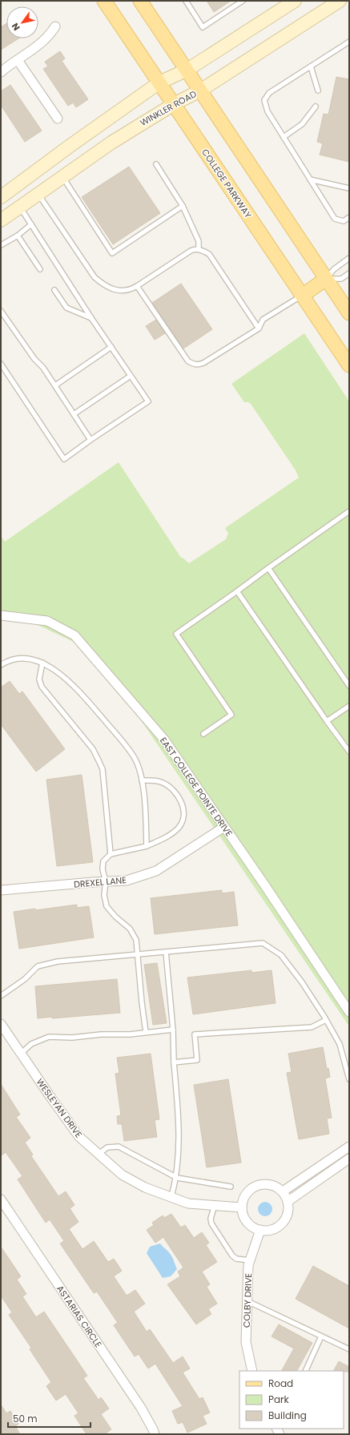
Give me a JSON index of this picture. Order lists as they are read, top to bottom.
{
  "streets": {
    "main road": ["COLLEGE PARKWAY"],
    "street": [
      "WINKLER ROAD",
      "EAST COLLEGE POINTE DRIVE",
      "DREXEL LANE",
      "WESLEYAN DRIVE",
      "COLBY DRIVE",
      "ASTARIAS CIRCLE"
    ]
  },
  "crossings": [
    ["WINKLER ROAD", "COLLEGE PARKWAY"],
    ["EAST COLLEGE POINTE DRIVE", "DREXEL LANE"],
    ["WESLEYAN DRIVE", "COLBY DRIVE"]
  ],
  "legend": ["Road", "Park", "Building"],
  "scale_bar": "50 m",
  "north": "bottom left"
}
